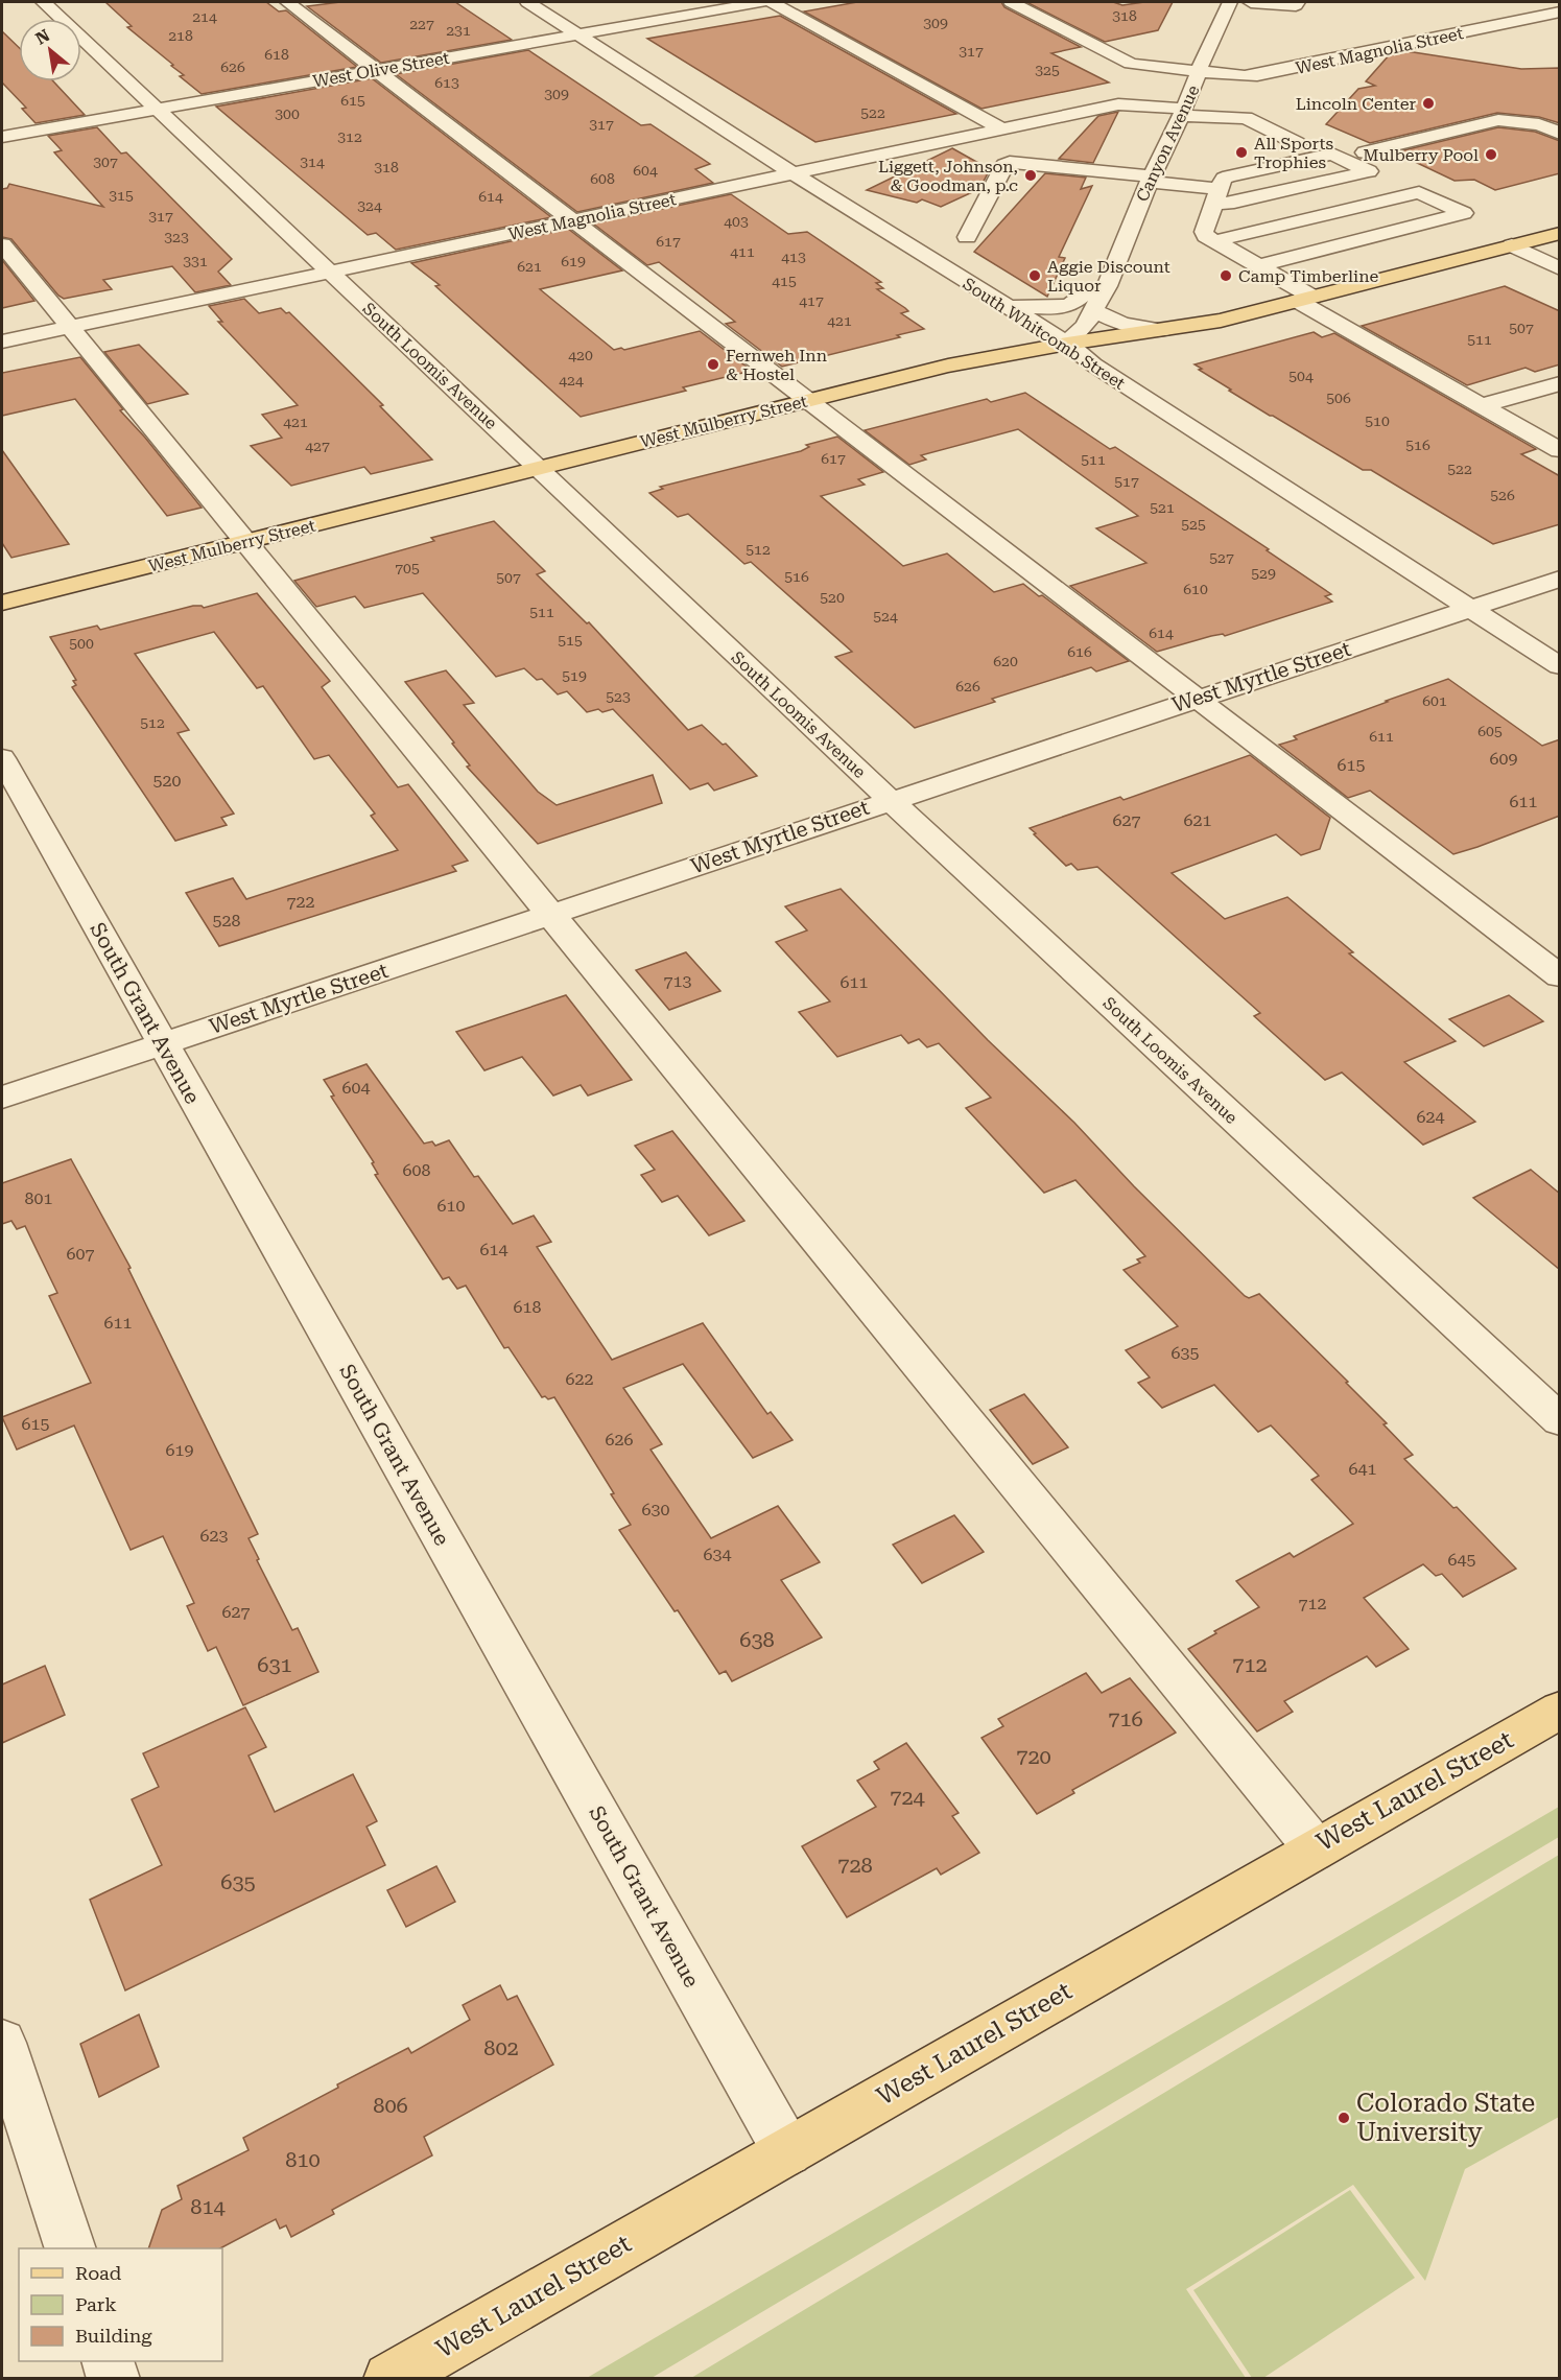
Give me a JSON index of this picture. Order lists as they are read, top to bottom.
{
  "streets": {
    "main road": ["West Mulberry Street", "West Laurel Street"],
    "street": [
      "West Magnolia Street",
      "West Olive Street",
      "Canyon Avenue",
      "South Whitcomb Street",
      "South Loomis Avenue",
      "West Myrtle Street",
      "South Grant Avenue"
    ]
  },
  "crossings": [
    ["West Magnolia Street", "Canyon Avenue"],
    ["West Magnolia Street", "South Whitcomb Street"],
    ["West Magnolia Street", "South Loomis Avenue"],
    ["West Olive Street", "South Whitcomb Street"],
    ["West Olive Street", "South Loomis Avenue"],
    ["Canyon Avenue", "South Whitcomb Street"],
    ["Canyon Avenue", "West Mulberry Street"],
    ["South Whitcomb Street", "West Mulberry Street"],
    ["South Whitcomb Street", "West Myrtle Street"],
    ["South Loomis Avenue", "West Mulberry Street"],
    ["South Loomis Avenue", "West Myrtle Street"],
    ["West Myrtle Street", "South Grant Avenue"],
    ["South Grant Avenue", "West Laurel Street"]
  ],
  "places": [
    "Lincoln Center",
    "All Sports Trophies",
    "Mulberry Pool",
    "Liggett, Johnson, & Goodman, p.c",
    "Aggie Discount Liquor",
    "Camp Timberline",
    "Fernweh Inn & Hostel",
    "Colorado State University"
  ],
  "house_numbers": [
    "318",
    "214",
    "309",
    "227",
    "231",
    "218",
    "317",
    "618",
    "626",
    "325",
    "613",
    "309",
    "615",
    "522",
    "300",
    "317",
    "312",
    "307",
    "314",
    "318",
    "604",
    "608",
    "315",
    "614",
    "324",
    "317",
    "403",
    "323",
    "617",
    "411",
    "413",
    "331",
    "619",
    "621",
    "415",
    "417",
    "421",
    "507",
    "511",
    "420",
    "504",
    "424",
    "506",
    "510",
    "421",
    "516",
    "427",
    "617",
    "511",
    "522",
    "517",
    "526",
    "521",
    "525",
    "512",
    "527",
    "705",
    "529",
    "516",
    "507",
    "610",
    "520",
    "511",
    "524",
    "614",
    "515",
    "500",
    "616",
    "620",
    "519",
    "626",
    "523",
    "601",
    "512",
    "605",
    "611",
    "609",
    "615",
    "520",
    "611",
    "627",
    "621",
    "722",
    "528",
    "713",
    "611",
    "604",
    "624",
    "608",
    "801",
    "610",
    "614",
    "607",
    "618",
    "611",
    "635",
    "622",
    "615",
    "626",
    "619",
    "641",
    "630",
    "623",
    "634",
    "645",
    "712",
    "627",
    "638",
    "631",
    "712",
    "716",
    "720",
    "724",
    "728",
    "635",
    "802",
    "806",
    "810",
    "814"
  ],
  "legend": ["Road", "Park", "Building"],
  "north": "top left"
}
